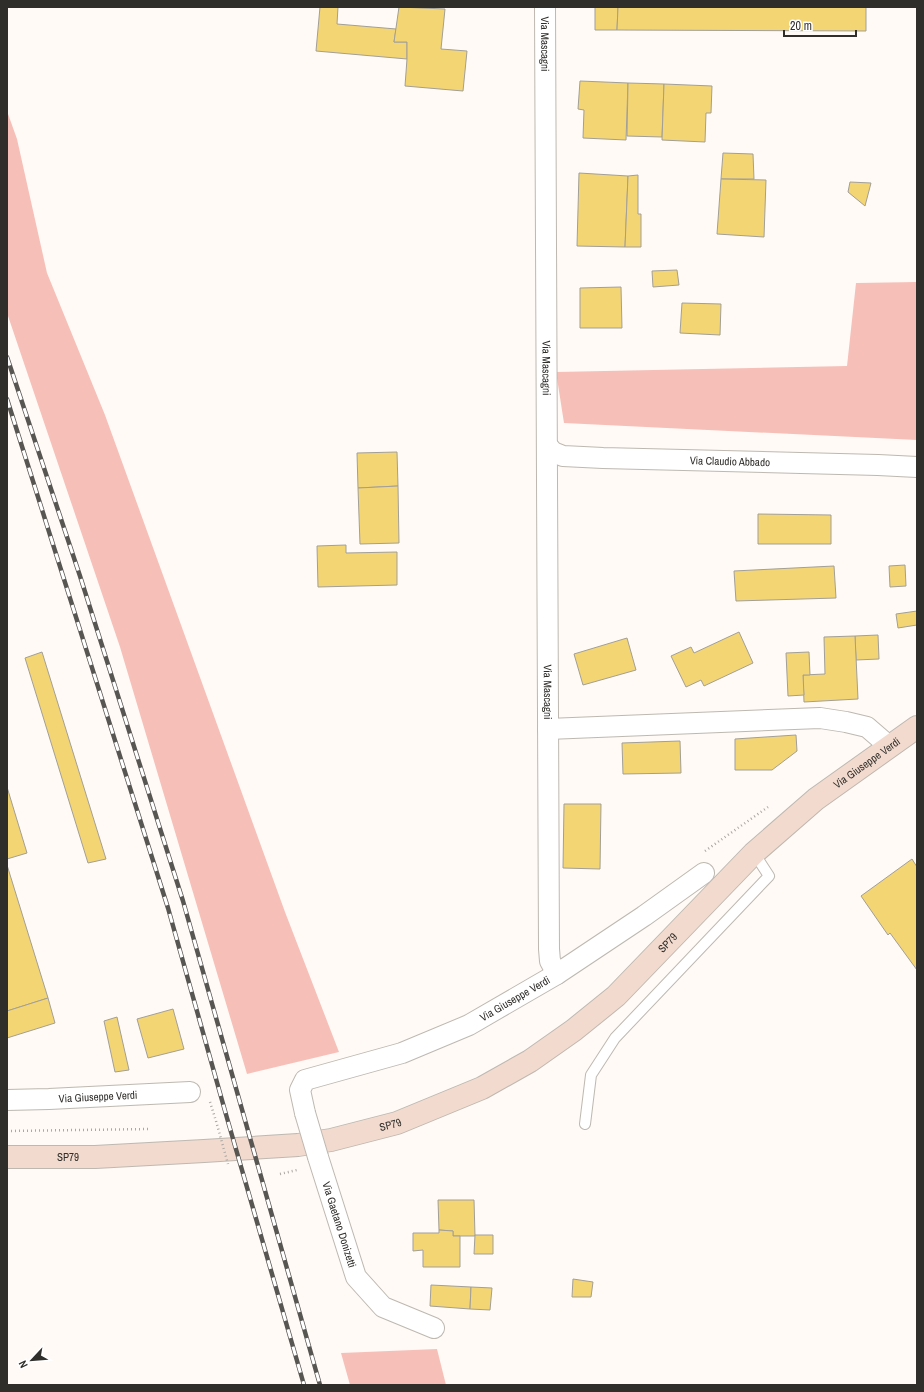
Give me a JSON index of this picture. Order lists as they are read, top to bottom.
{
  "streets": {
    "main road": ["Via Giuseppe Verdi", "SP79"],
    "street": ["Via Mascagni", "Via Claudio Abbado", "Via Gaetano Donizetti"]
  },
  "crossings": [
    ["Via Mascagni", "Via Claudio Abbado"],
    ["Via Mascagni", "Via Giuseppe Verdi"],
    ["Via Giuseppe Verdi", "SP79"],
    ["Via Giuseppe Verdi", "Via Gaetano Donizetti"]
  ],
  "scale_bar": "20 m",
  "north": "bottom left"
}
